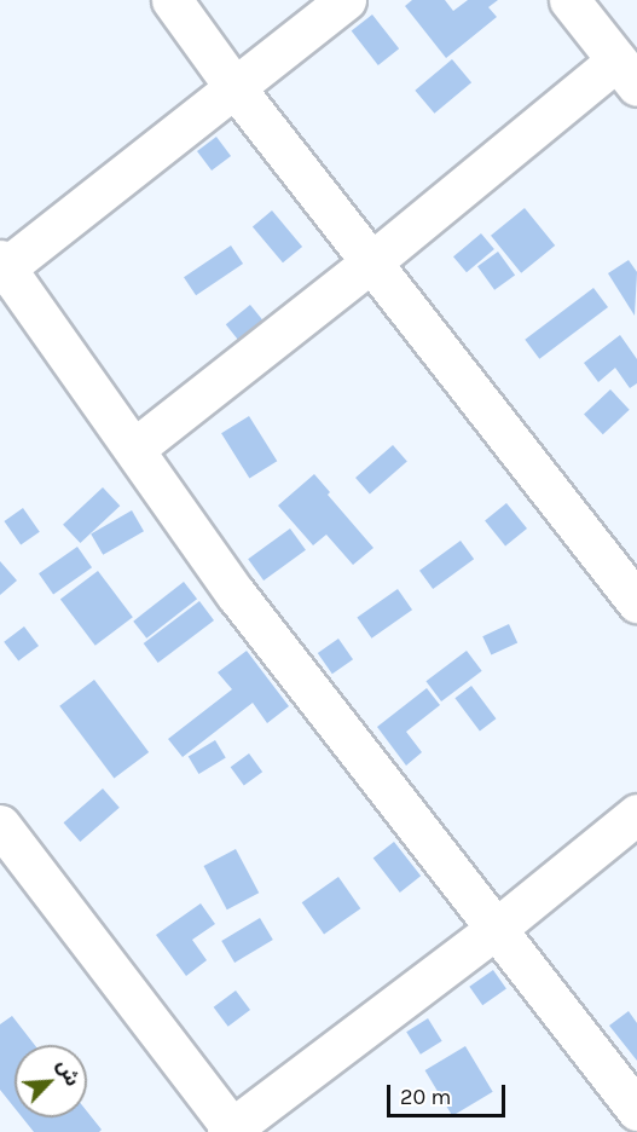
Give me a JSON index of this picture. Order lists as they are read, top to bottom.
{
  "scale_bar": "20 m",
  "north": "top right"
}
